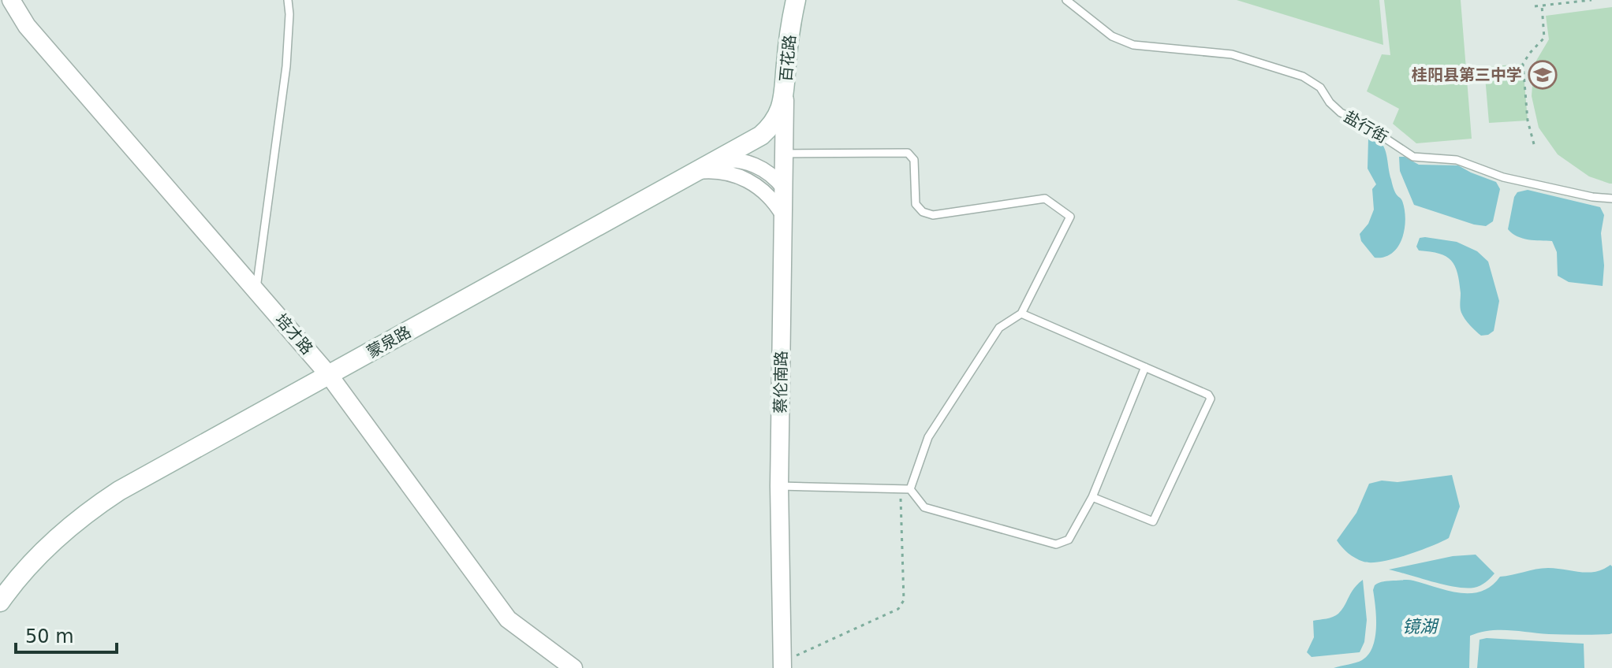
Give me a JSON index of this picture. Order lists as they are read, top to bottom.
{
  "streets": {
    "main road": ["百花路", "蒙泉路"],
    "street": ["培才路", "蔡伦南路"],
    "lane": ["盐行街"]
  },
  "crossings": [
    ["百花路", "蒙泉路"],
    ["百花路", "蔡伦南路"],
    ["培才路", "蒙泉路"],
    ["蒙泉路", "蔡伦南路"]
  ],
  "water": ["镜湖"],
  "places": {
    "school or university": ["桂阳县第三中学"]
  },
  "scale_bar": "50 m"
}
